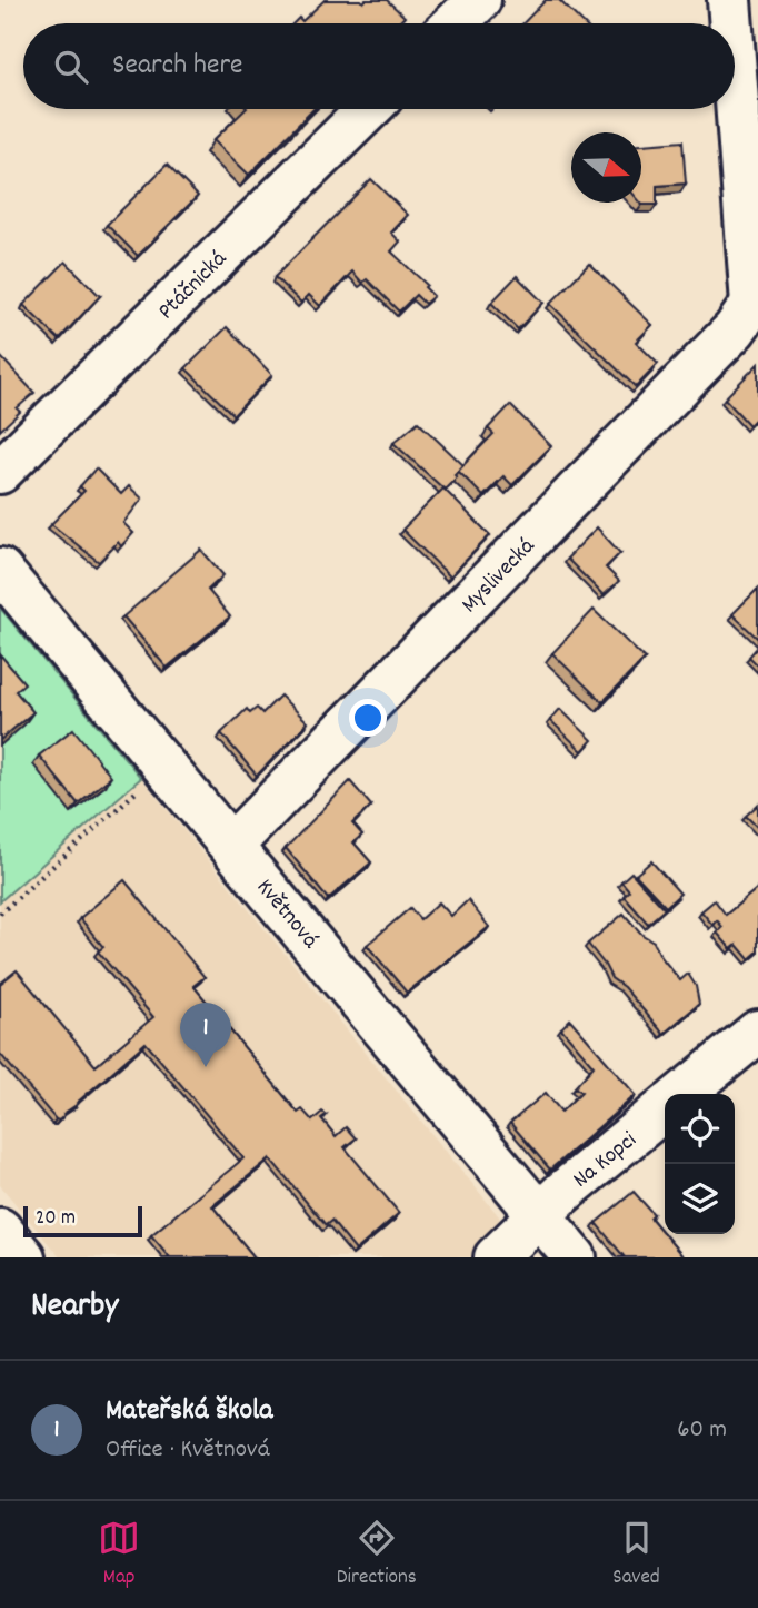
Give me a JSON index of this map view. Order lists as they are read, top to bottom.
{
  "streets": {
    "street": [
      "Ptáčnická",
      "Myslivecká",
      "Květnová",
      "Na Kopci"
    ]
  },
  "crossings": [
    ["Myslivecká", "Květnová"],
    ["Květnová", "Na Kopci"]
  ],
  "scale_bar": "20 m",
  "north": "right",
  "page": {
    "search": "Search here",
    "pins": "1",
    "scale": "20 m",
    "heading": "Nearby",
    "list": [
      {
        "mark": "1",
        "name": "Mateřská škola",
        "note": "Office · Květnová",
        "value": "60 m"
      }
    ],
    "nav": ["Map", "Directions", "Saved"]
  }
}
